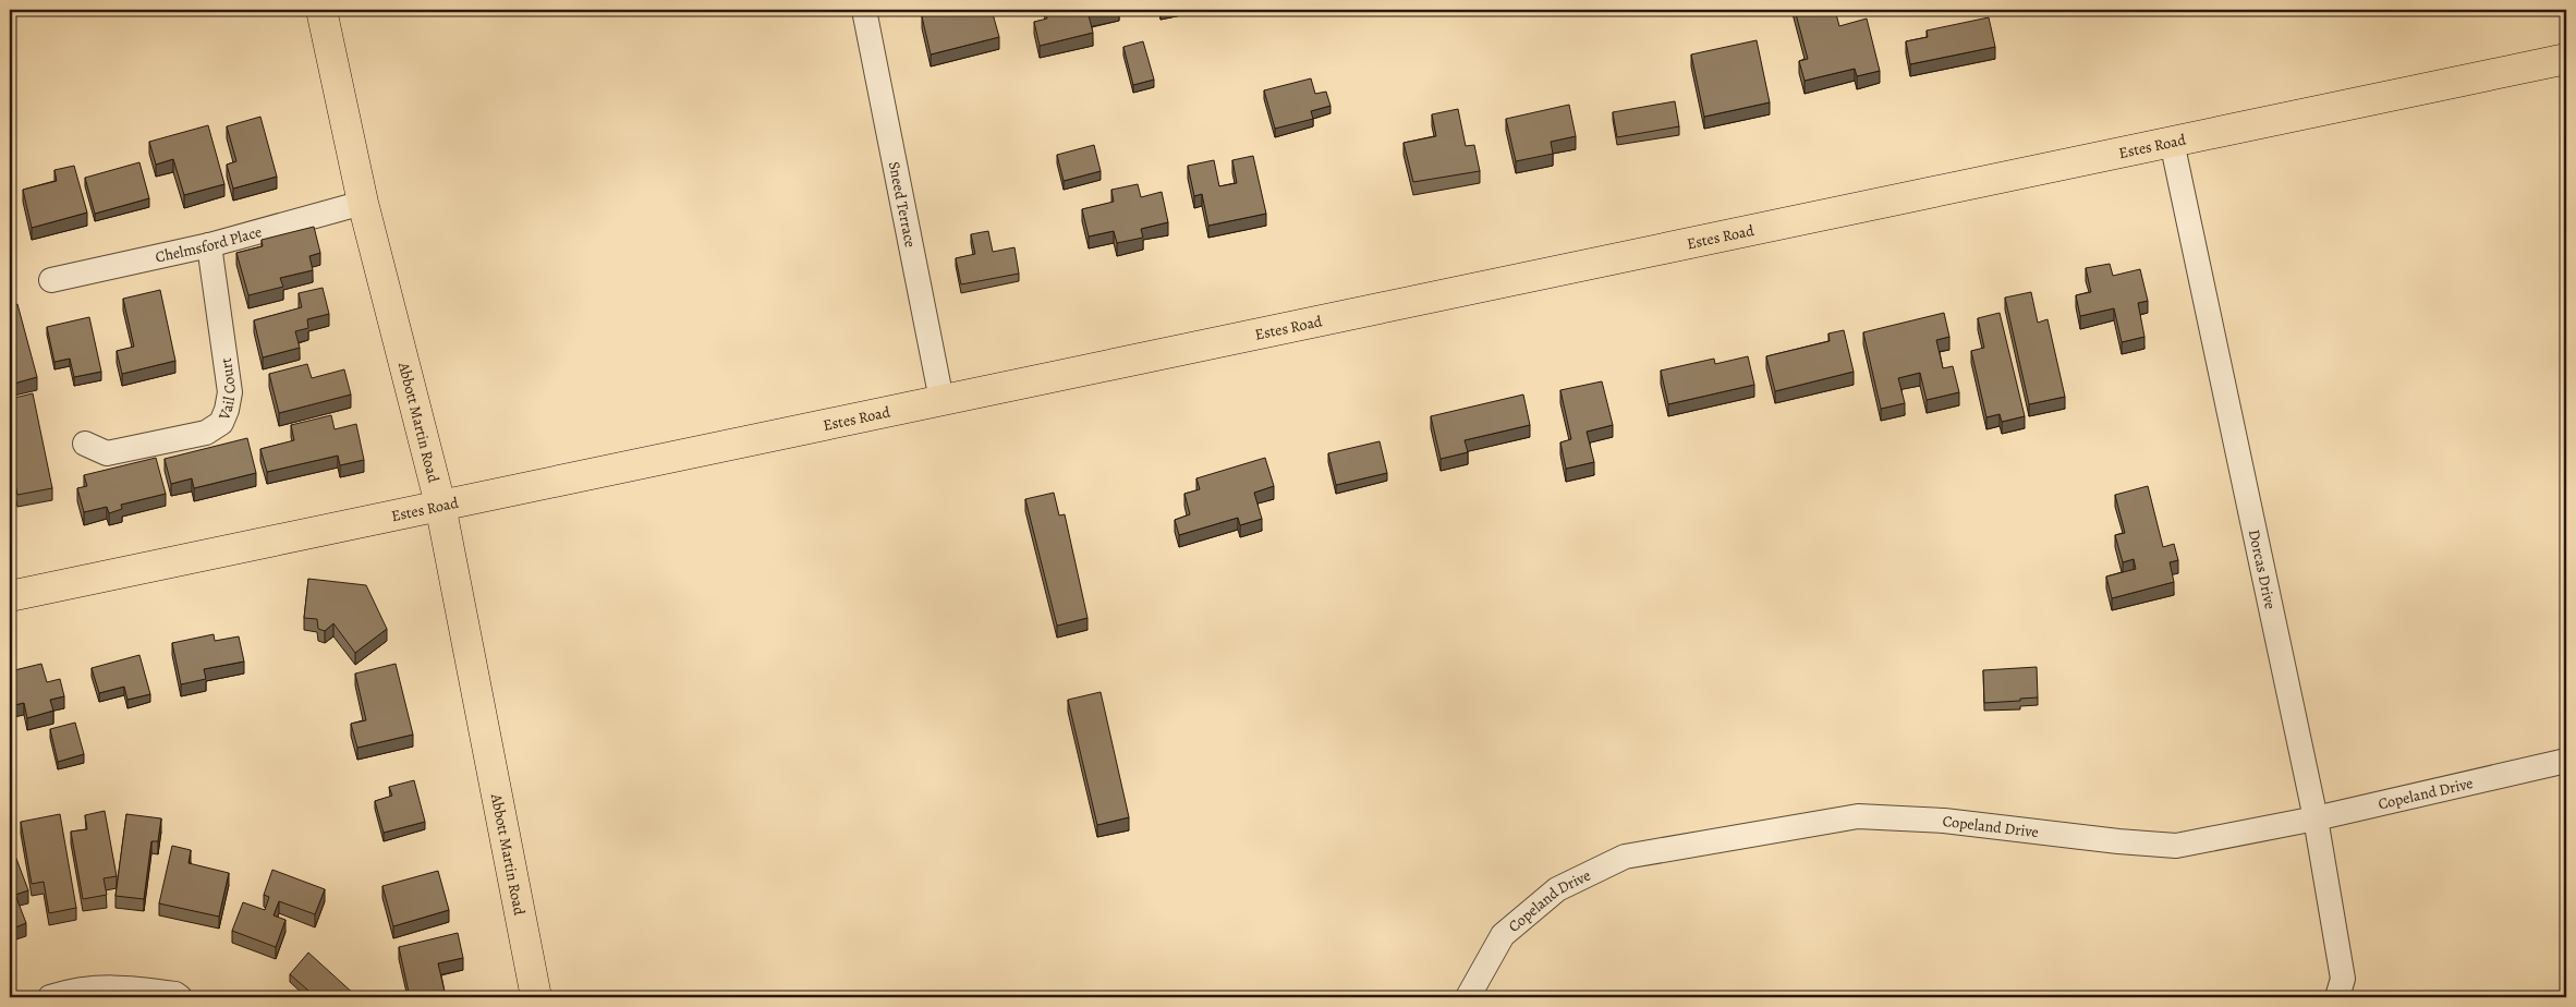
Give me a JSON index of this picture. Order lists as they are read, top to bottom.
{
  "streets": {
    "main road": ["Estes Road", "Abbott Martin Road"],
    "street": [
      "Sneed Terrace",
      "Chelmsford Place",
      "Vail Court",
      "Dorcas Drive",
      "Copeland Drive"
    ]
  },
  "crossings": [
    ["Estes Road", "Sneed Terrace"],
    ["Estes Road", "Abbott Martin Road"],
    ["Estes Road", "Dorcas Drive"],
    ["Chelmsford Place", "Vail Court"],
    ["Chelmsford Place", "Abbott Martin Road"],
    ["Dorcas Drive", "Copeland Drive"]
  ]
}
